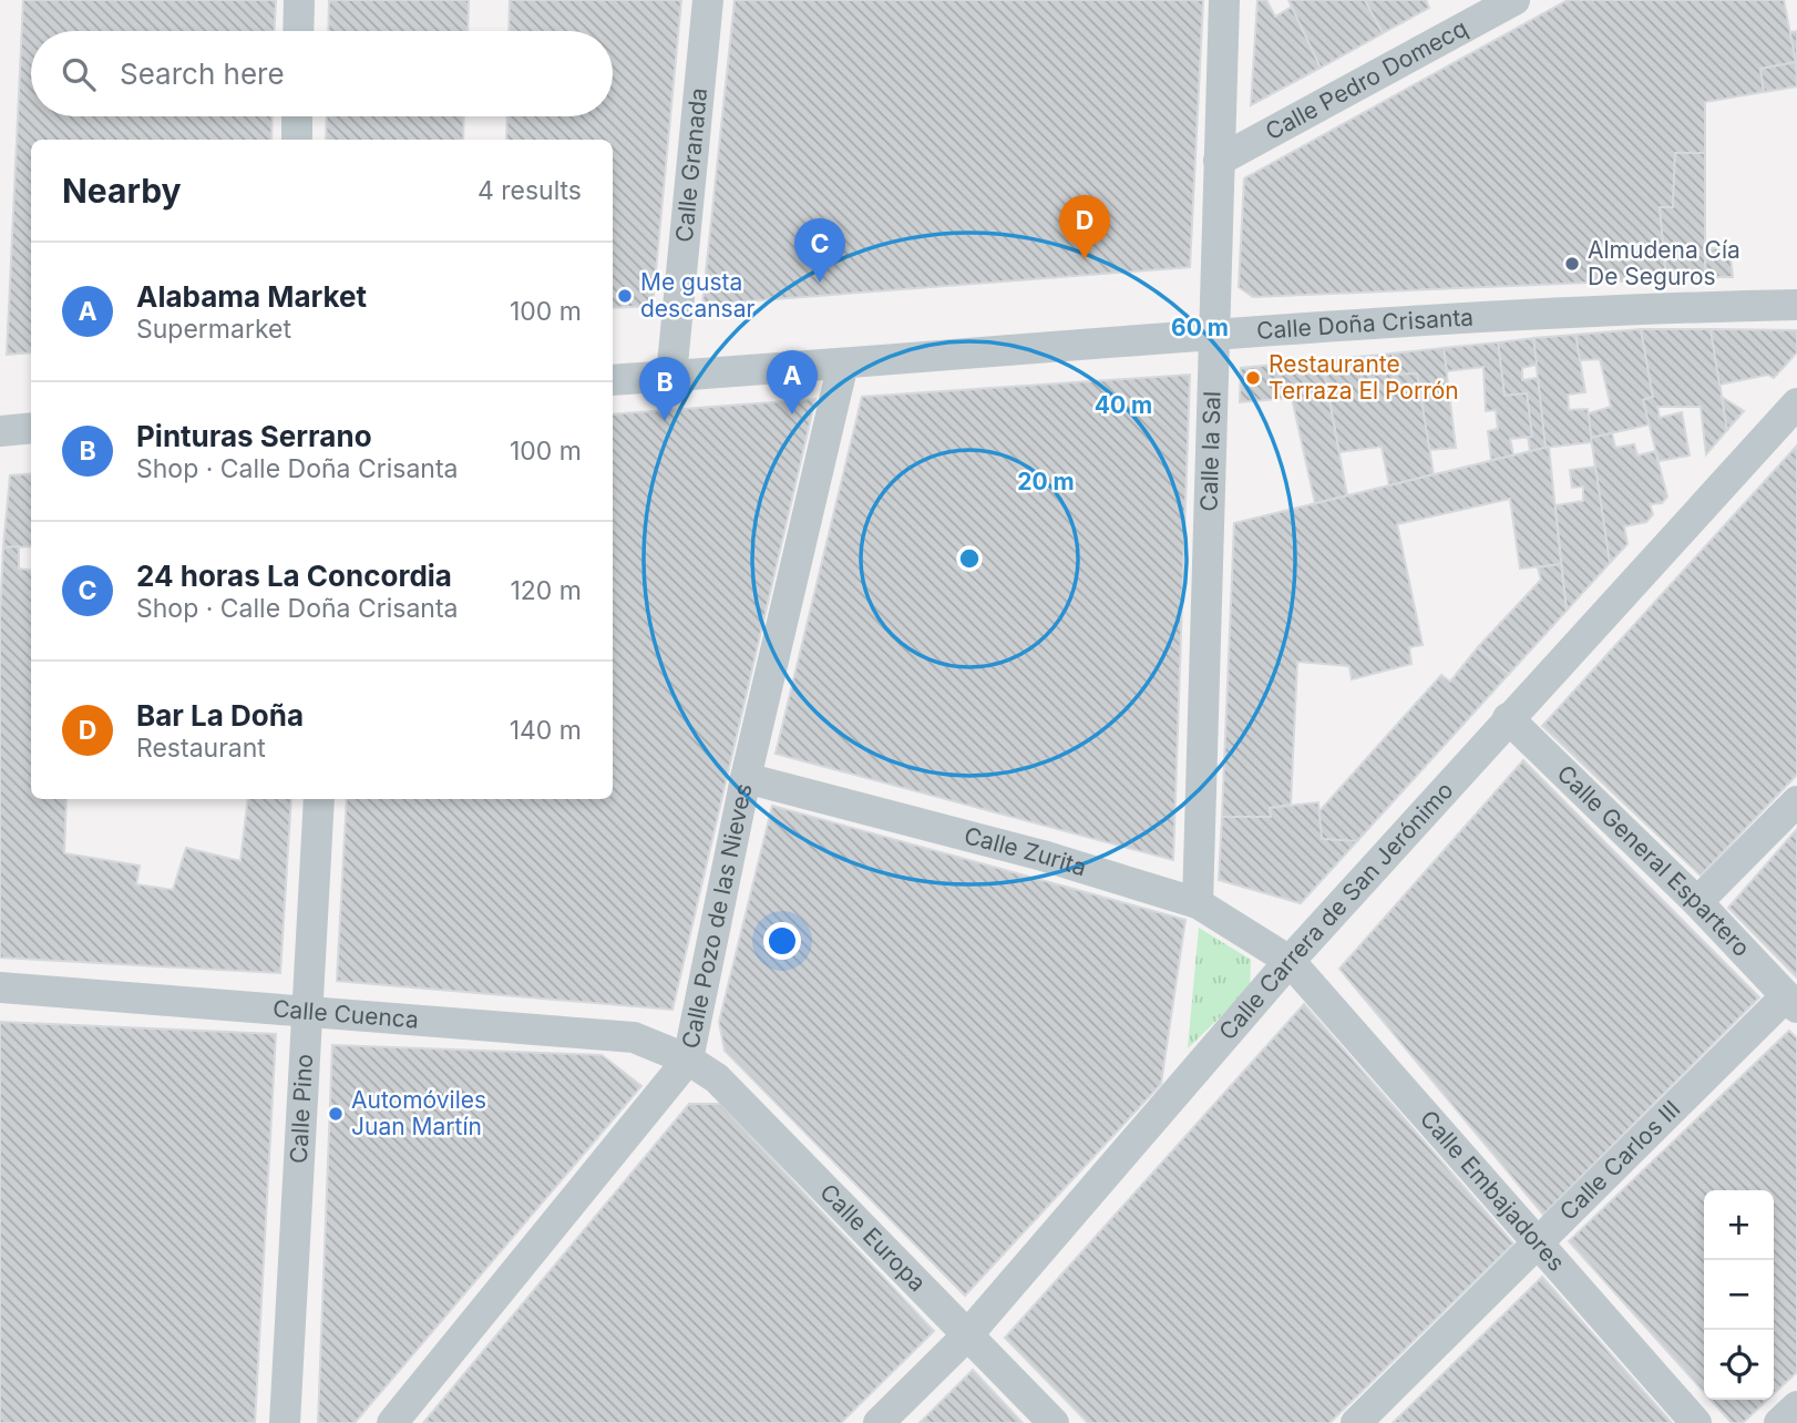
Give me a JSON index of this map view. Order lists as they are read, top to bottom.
{
  "streets": {
    "street": [
      "Calle Pedro Domecq",
      "Calle Granada",
      "Calle Doña Crisanta",
      "Calle la Sal",
      "Calle Zurita",
      "Calle General Espartero",
      "Calle Carrera de San Jerónimo",
      "Calle Pozo de las Nieves",
      "Calle Cuenca",
      "Calle Pino",
      "Calle Carlos III",
      "Calle Embajadores",
      "Calle Europa"
    ]
  },
  "crossings": [
    ["Calle Pedro Domecq", "Calle la Sal"],
    ["Calle Granada", "Calle Doña Crisanta"],
    ["Calle Doña Crisanta", "Calle la Sal"],
    ["Calle Doña Crisanta", "Calle Pozo de las Nieves"],
    ["Calle la Sal", "Calle Zurita"],
    ["Calle Zurita", "Calle Carrera de San Jerónimo"],
    ["Calle Zurita", "Calle Pozo de las Nieves"],
    ["Calle Zurita", "Calle Embajadores"],
    ["Calle General Espartero", "Calle Carrera de San Jerónimo"],
    ["Calle General Espartero", "Calle Carlos III"],
    ["Calle Carrera de San Jerónimo", "Calle Embajadores"],
    ["Calle Carrera de San Jerónimo", "Calle Europa"],
    ["Calle Pozo de las Nieves", "Calle Cuenca"],
    ["Calle Pozo de las Nieves", "Calle Europa"],
    ["Calle Cuenca", "Calle Pino"],
    ["Calle Cuenca", "Calle Europa"],
    ["Calle Carlos III", "Calle Embajadores"]
  ],
  "places": [
    "Almudena Cía De Seguros",
    "Me gusta descansar",
    "Restaurante Terraza El Porrón",
    "Automóviles Juan Martín"
  ],
  "page": {
    "search": "Search here",
    "heading": ["Nearby", "4 results"],
    "pins": [
      "D",
      "C",
      "A",
      "B"
    ],
    "list": [
      {
        "mark": "A",
        "name": "Alabama Market",
        "note": "Supermarket",
        "value": "100 m"
      },
      {
        "mark": "B",
        "name": "Pinturas Serrano",
        "note": "Shop · Calle Doña Crisanta",
        "value": "100 m"
      },
      {
        "mark": "C",
        "name": "24 horas La Concordia",
        "note": "Shop · Calle Doña Crisanta",
        "value": "120 m"
      },
      {
        "mark": "D",
        "name": "Bar La Doña",
        "note": "Restaurant",
        "value": "140 m"
      }
    ],
    "map_buttons": ["+", "−"]
  },
  "rings": ["60 m", "40 m", "20 m"]
}
